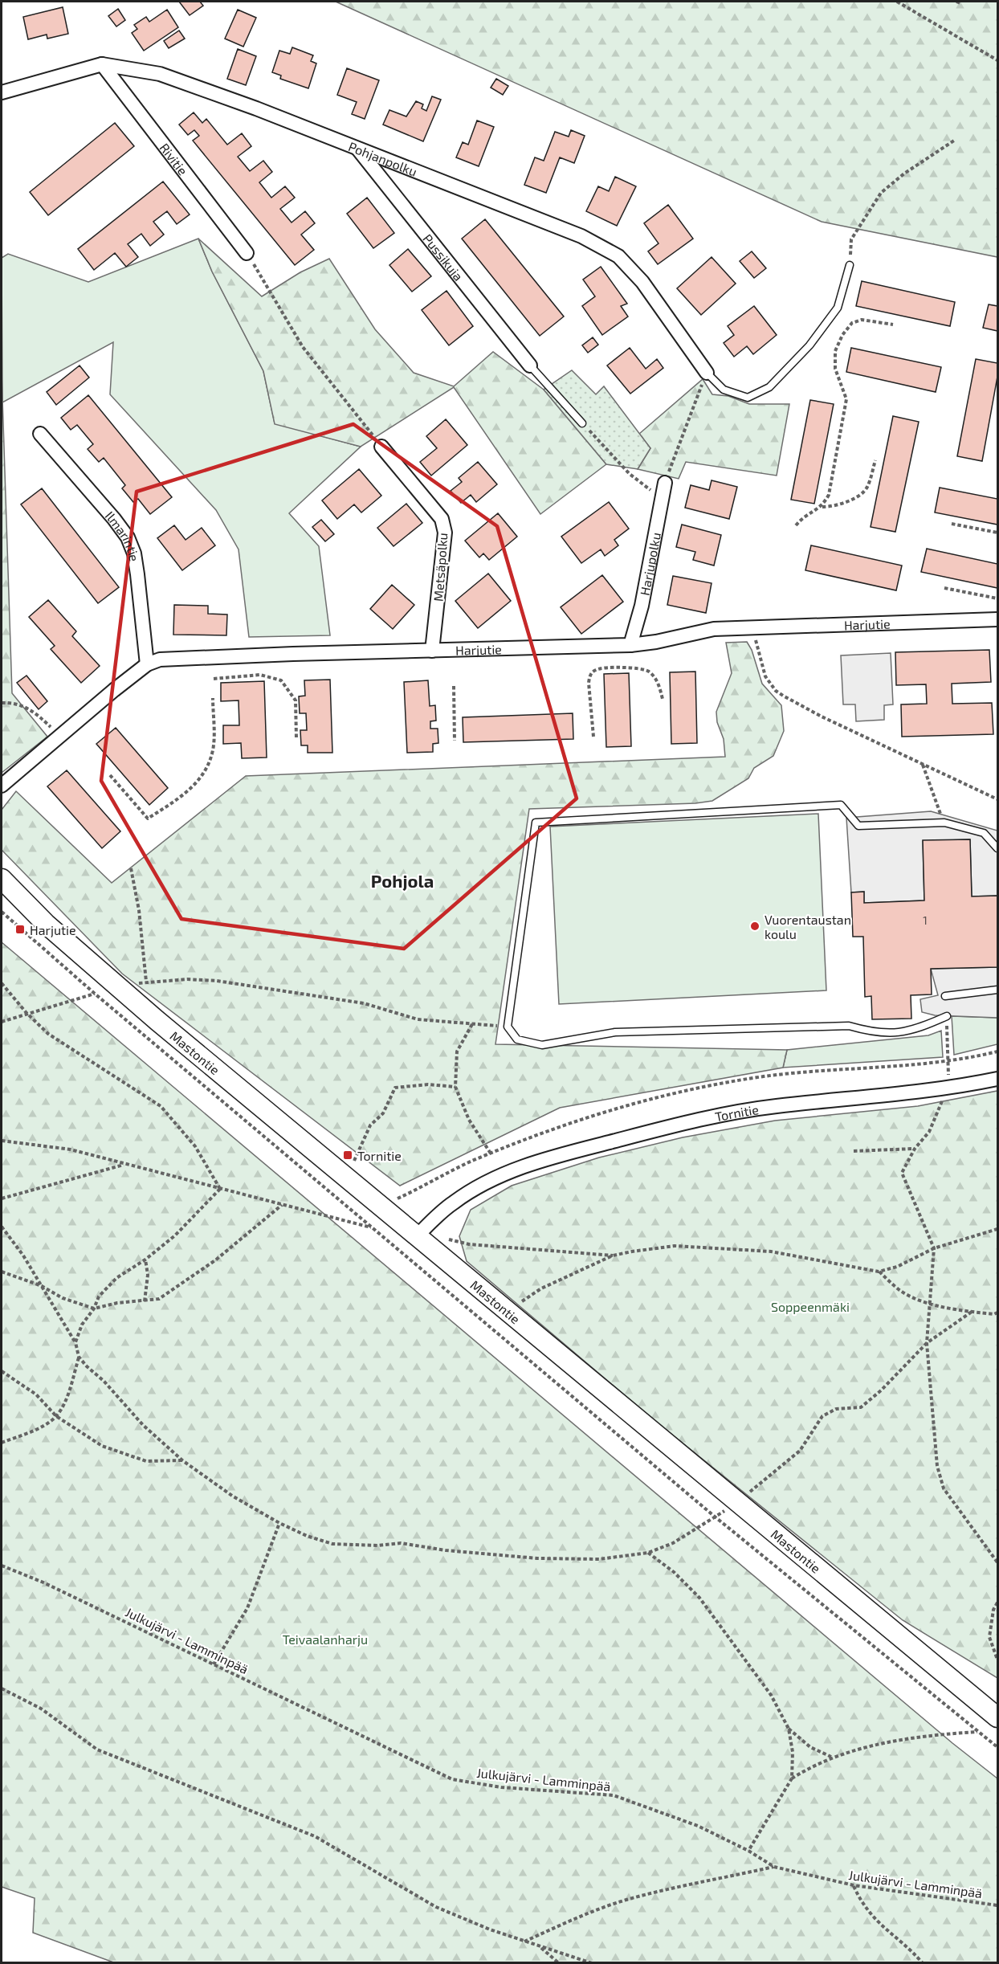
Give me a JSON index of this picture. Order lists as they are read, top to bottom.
{
  "streets": {
    "main road": ["Mastontie"],
    "street": [
      "Rivitie",
      "Pohjanpolku",
      "Pussikuja",
      "Ilmarintie",
      "Harjupolku",
      "Metsäpolku",
      "Harjutie",
      "Tornitie"
    ],
    "path": ["Julkujärvi - Lamminpää"]
  },
  "crossings": [
    ["Rivitie", "Pohjanpolku"],
    ["Pohjanpolku", "Pussikuja"],
    ["Ilmarintie", "Harjutie"],
    ["Harjupolku", "Harjutie"],
    ["Metsäpolku", "Harjutie"],
    ["Mastontie", "Tornitie"]
  ],
  "districts": ["Pohjola"],
  "parks": ["Soppeenmäki", "Teivaalanharju"],
  "places": {
    "other": ["Vuorentaustan koulu"],
    "transit": ["Harjutie", "Tornitie"]
  },
  "house_numbers": ["1"]
}
